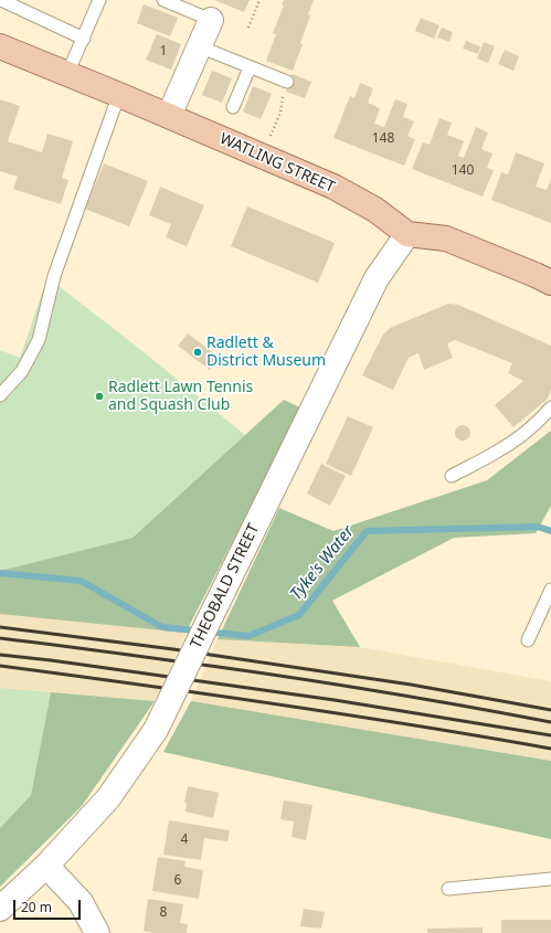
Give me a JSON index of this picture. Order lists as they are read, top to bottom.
{
  "streets": {
    "main road": ["WATLING STREET"],
    "street": ["THEOBALD STREET"]
  },
  "crossings": [
    ["WATLING STREET", "THEOBALD STREET"]
  ],
  "water": ["Tyke's Water"],
  "places": ["Radlett & District Museum", "Radlett Lawn Tennis and Squash Club"],
  "house_numbers": [
    "1",
    "148",
    "140",
    "4",
    "6",
    "8"
  ],
  "scale_bar": "20 m"
}
